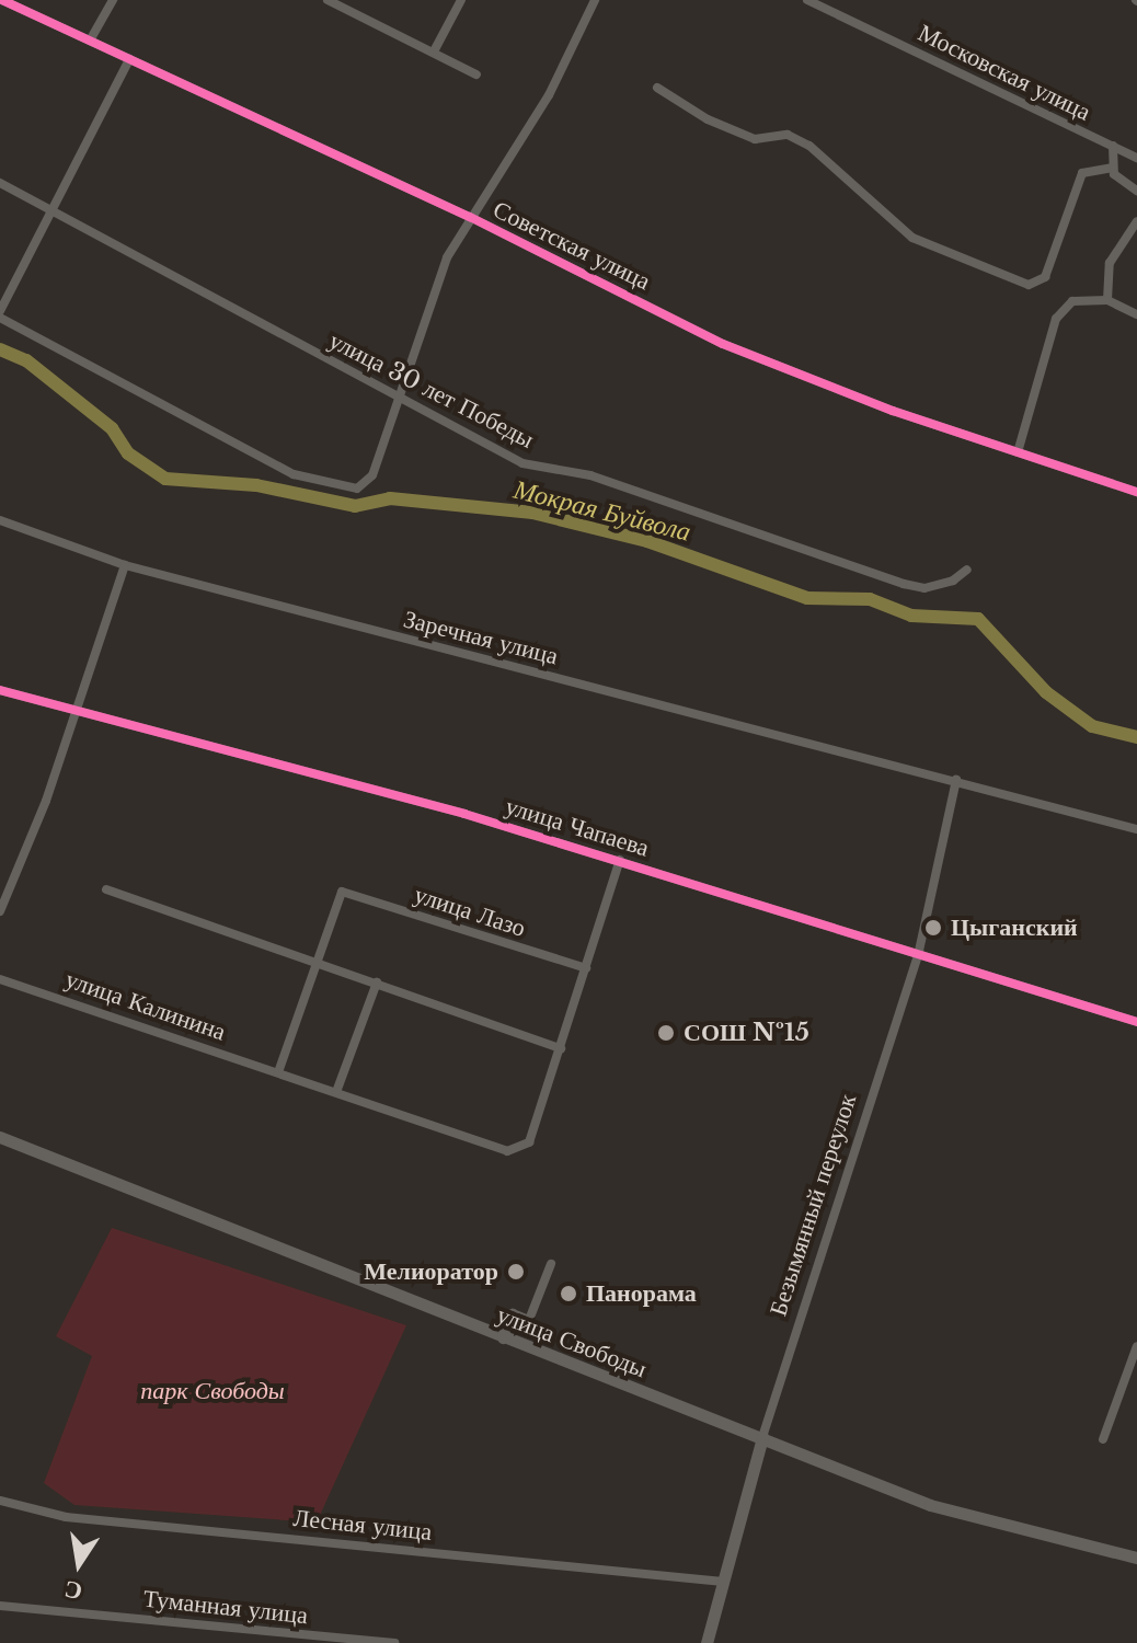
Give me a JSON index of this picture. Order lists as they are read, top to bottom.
{
  "streets": {
    "main road": ["Безымянный переулок", "улица Свободы"],
    "street": [
      "Московская улица",
      "Советская улица",
      "улица 30 лет Победы",
      "Заречная улица",
      "улица Чапаева",
      "улица Лазо",
      "улица Калинина",
      "Лесная улица",
      "Туманная улица"
    ]
  },
  "crossings": [
    ["Заречная улица", "Безымянный переулок"],
    ["улица Чапаева", "улица Калинина"],
    ["улица Чапаева", "Безымянный переулок"],
    ["улица Лазо", "улица Калинина"],
    ["Безымянный переулок", "улица Свободы"],
    ["Безымянный переулок", "Лесная улица"]
  ],
  "water": ["Мокрая Буйвола"],
  "parks": ["парк Свободы"],
  "places": [
    "Цыганский",
    "СОШ №15",
    "Мелиоратор",
    "Панорама"
  ],
  "north": "bottom"
}
